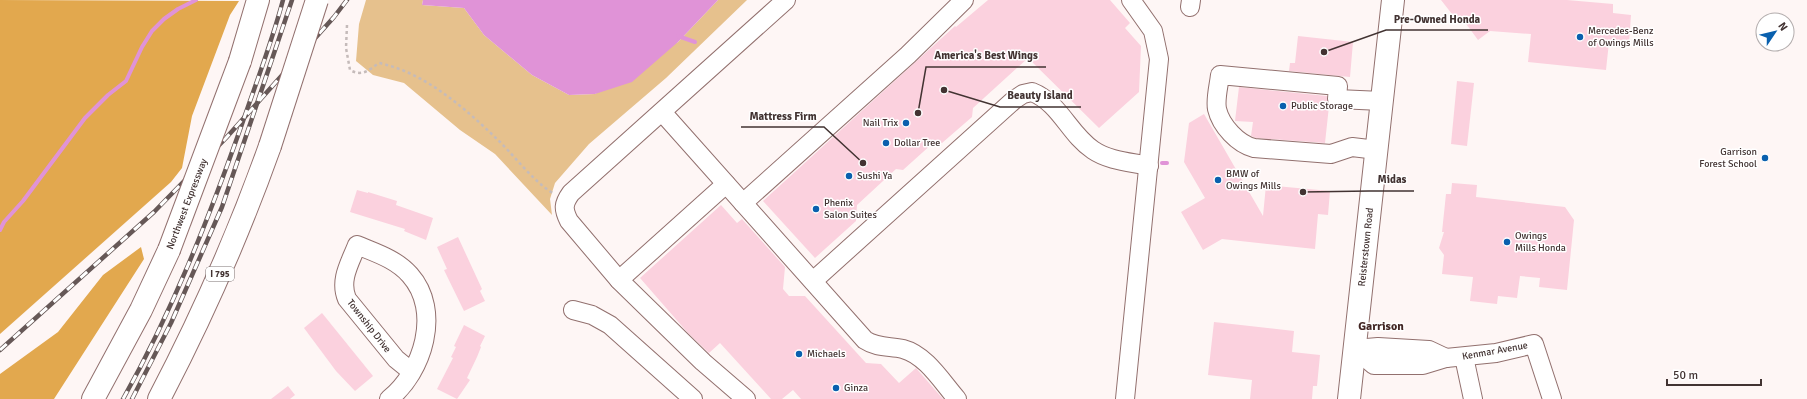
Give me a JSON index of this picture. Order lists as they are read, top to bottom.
{
  "streets": {
    "main road": ["Northwest Expressway", "Reisterstown Road", "I 795"],
    "street": ["Township Drive", "Kenmar Avenue"]
  },
  "crossings": [
    ["Reisterstown Road", "Kenmar Avenue"]
  ],
  "districts": ["Garrison"],
  "places": [
    "Mercedes-Benz of Owings Mills",
    "Pre-Owned Honda",
    "Beauty Island",
    "Public Storage",
    "America's Best Wings",
    "Nail Trix",
    "Dollar Tree",
    "Garrison Forest School",
    "Mattress Firm",
    "Sushi Ya",
    "BMW of Owings Mills",
    "Midas",
    "Phenix Salon Suites",
    "Owings Mills Honda",
    "Michaels",
    "Ginza"
  ],
  "scale_bar": "50 m",
  "north": "top right"
}
